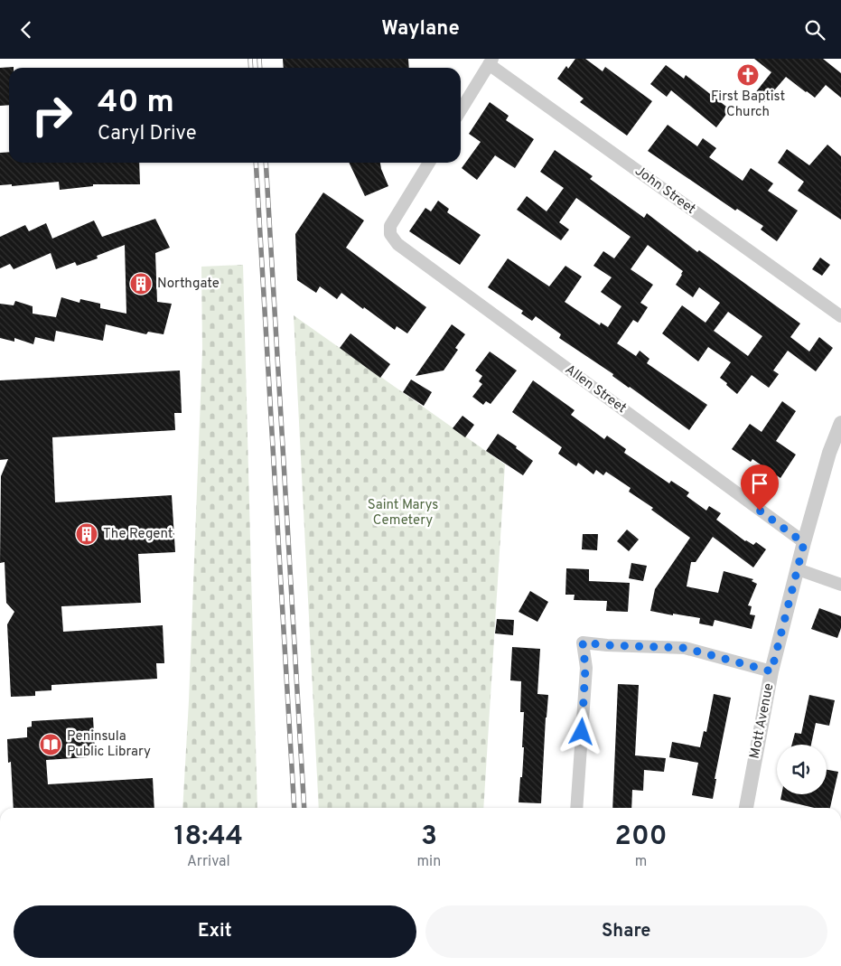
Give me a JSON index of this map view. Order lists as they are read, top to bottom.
{
  "streets": {
    "street": ["John Street", "Allen Street", "Mott Avenue"]
  },
  "crossings": [
    ["Allen Street", "Mott Avenue"]
  ],
  "parks": ["Saint Marys Cemetery"],
  "places": {
    "church": ["First Baptist Church"],
    "building": ["Northgate", "The Regent"],
    "library": ["Peninsula Public Library"]
  },
  "page": {
    "header": "Waylane",
    "turn": ["40 m", "Caryl Drive"],
    "eta": [
      "18:44",
      "Arrival",
      "3",
      "min",
      "200",
      "m"
    ],
    "buttons": ["Exit", "Share"]
  }
}
